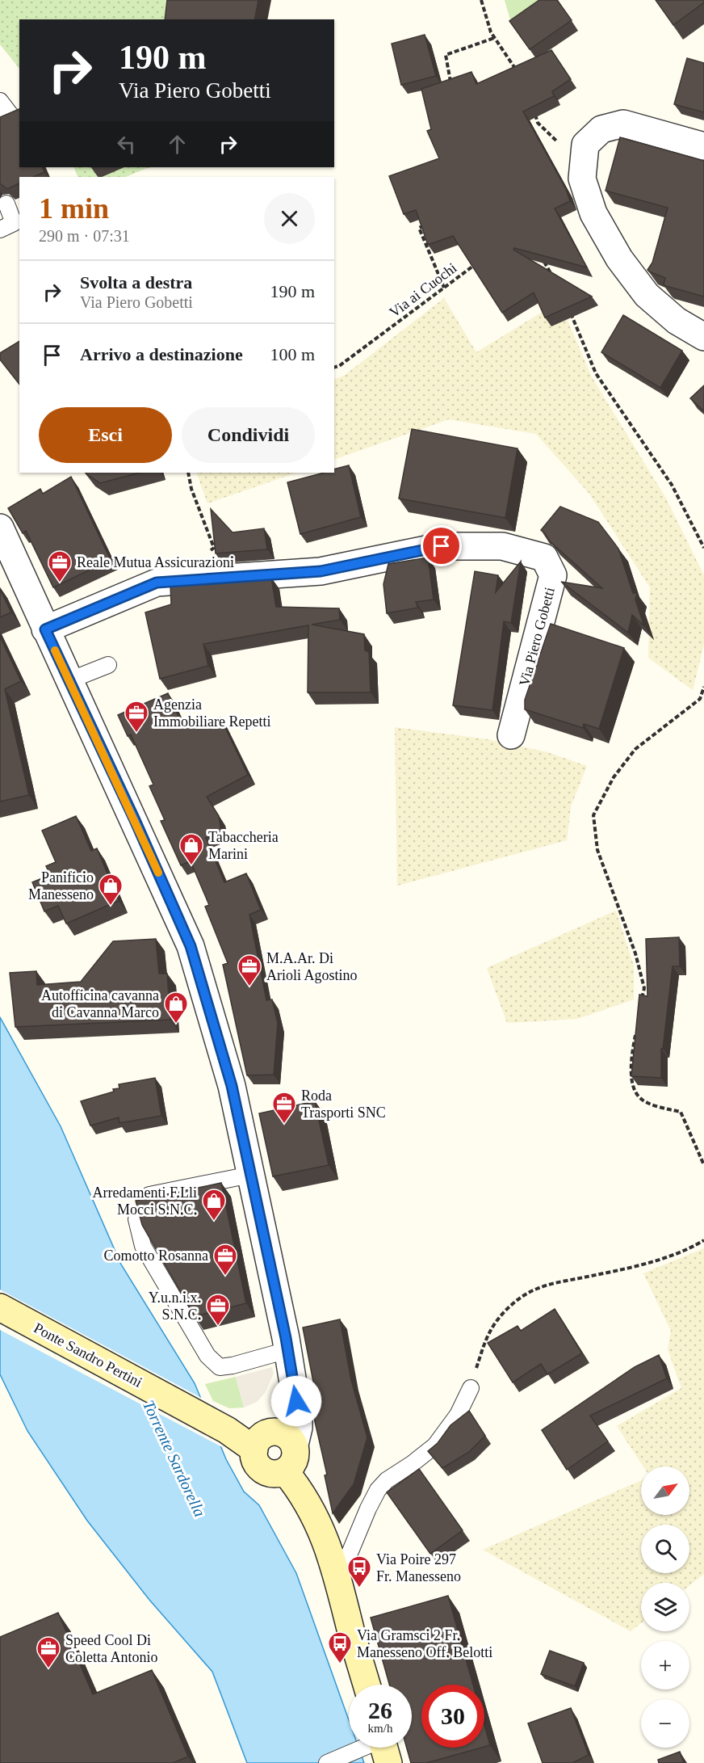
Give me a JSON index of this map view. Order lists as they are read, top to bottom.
{
  "streets": {
    "main road": ["Ponte Sandro Pertini"],
    "street": ["Via Piero Gobetti"],
    "path": ["Via ai Cuochi"]
  },
  "water": ["Torrente Sardorella"],
  "places": {
    "office": [
      "Reale Mutua Assicurazioni",
      "Agenzia Immobiliare Repetti",
      "M.A.Ar. Di Arioli Agostino",
      "Roda Trasporti SNC",
      "Comotto Rosanna",
      "Y.u.n.i.x. S.N.C.",
      "Speed Cool Di Coletta Antonio"
    ],
    "shop": [
      "Tabaccheria Marini",
      "Panificio Manesseno",
      "Autofficina cavanna di Cavanna Marco",
      "Arredamenti F.Lli Mocci S.N.C."
    ],
    "bus stop": ["Via Poire 297 Fr. Manesseno", "Via Gramsci 2 Fr. Manesseno Off. Belotti"]
  },
  "north": "top right",
  "page": {
    "turn": ["190 m", "Via Piero Gobetti"],
    "heading": ["1 min", "290 m · 07:31"],
    "list": [
      {
        "name": "Svolta a destra",
        "note": "Via Piero Gobetti",
        "value": "190 m"
      },
      {
        "name": "Arrivo a destinazione",
        "value": "100 m"
      }
    ],
    "buttons": ["Esci", "Condividi"],
    "map_buttons": ["+", "−"],
    "speed": "26 km/h",
    "limit": "30"
  }
}
